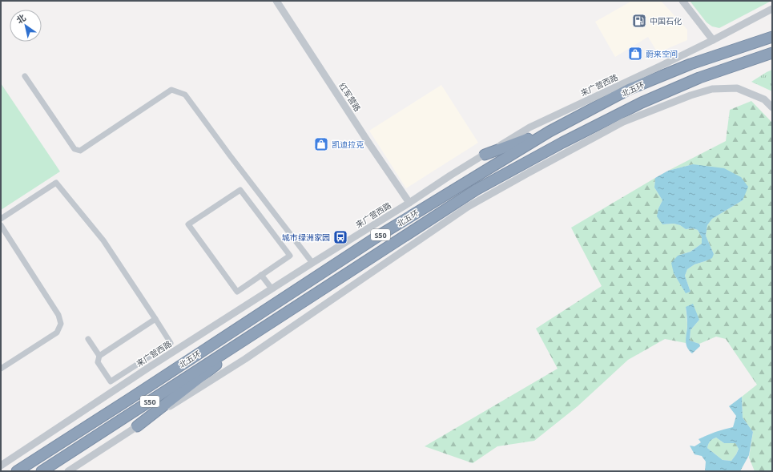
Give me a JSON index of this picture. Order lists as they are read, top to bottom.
{
  "streets": {
    "highway": ["北五环", "S50"],
    "street": ["来广营西路", "红军营路"]
  },
  "crossings": [
    ["来广营西路", "红军营路"]
  ],
  "places": {
    "fuel station": ["中国石化"],
    "shop": ["蔚来空间", "凯迪拉克"],
    "bus stop": ["城市绿洲家园"]
  },
  "north": "top left"
}
